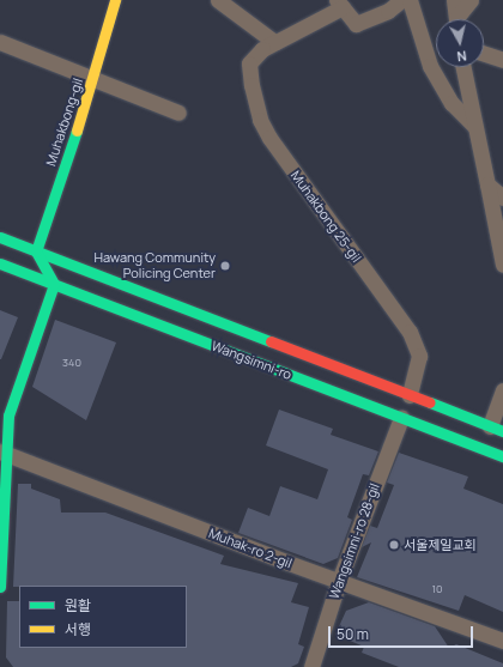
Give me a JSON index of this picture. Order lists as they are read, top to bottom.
{
  "streets": {
    "main road": ["Muhakbong-gil", "Wangsimni-ro"],
    "street": ["Muhakbong 25-gil", "Wangsimni-ro 28-gil", "Muhak-ro 2-gil"]
  },
  "crossings": [
    ["Muhakbong-gil", "Wangsimni-ro"],
    ["Muhakbong 25-gil", "Wangsimni-ro"],
    ["Wangsimni-ro", "Wangsimni-ro 28-gil"],
    ["Wangsimni-ro 28-gil", "Muhak-ro 2-gil"]
  ],
  "places": ["Hawang Community Policing Center", "서울제일교회"],
  "house_numbers": ["340", "10"],
  "legend": ["원활", "서행"],
  "scale_bar": "50 m",
  "north": "bottom"
}
